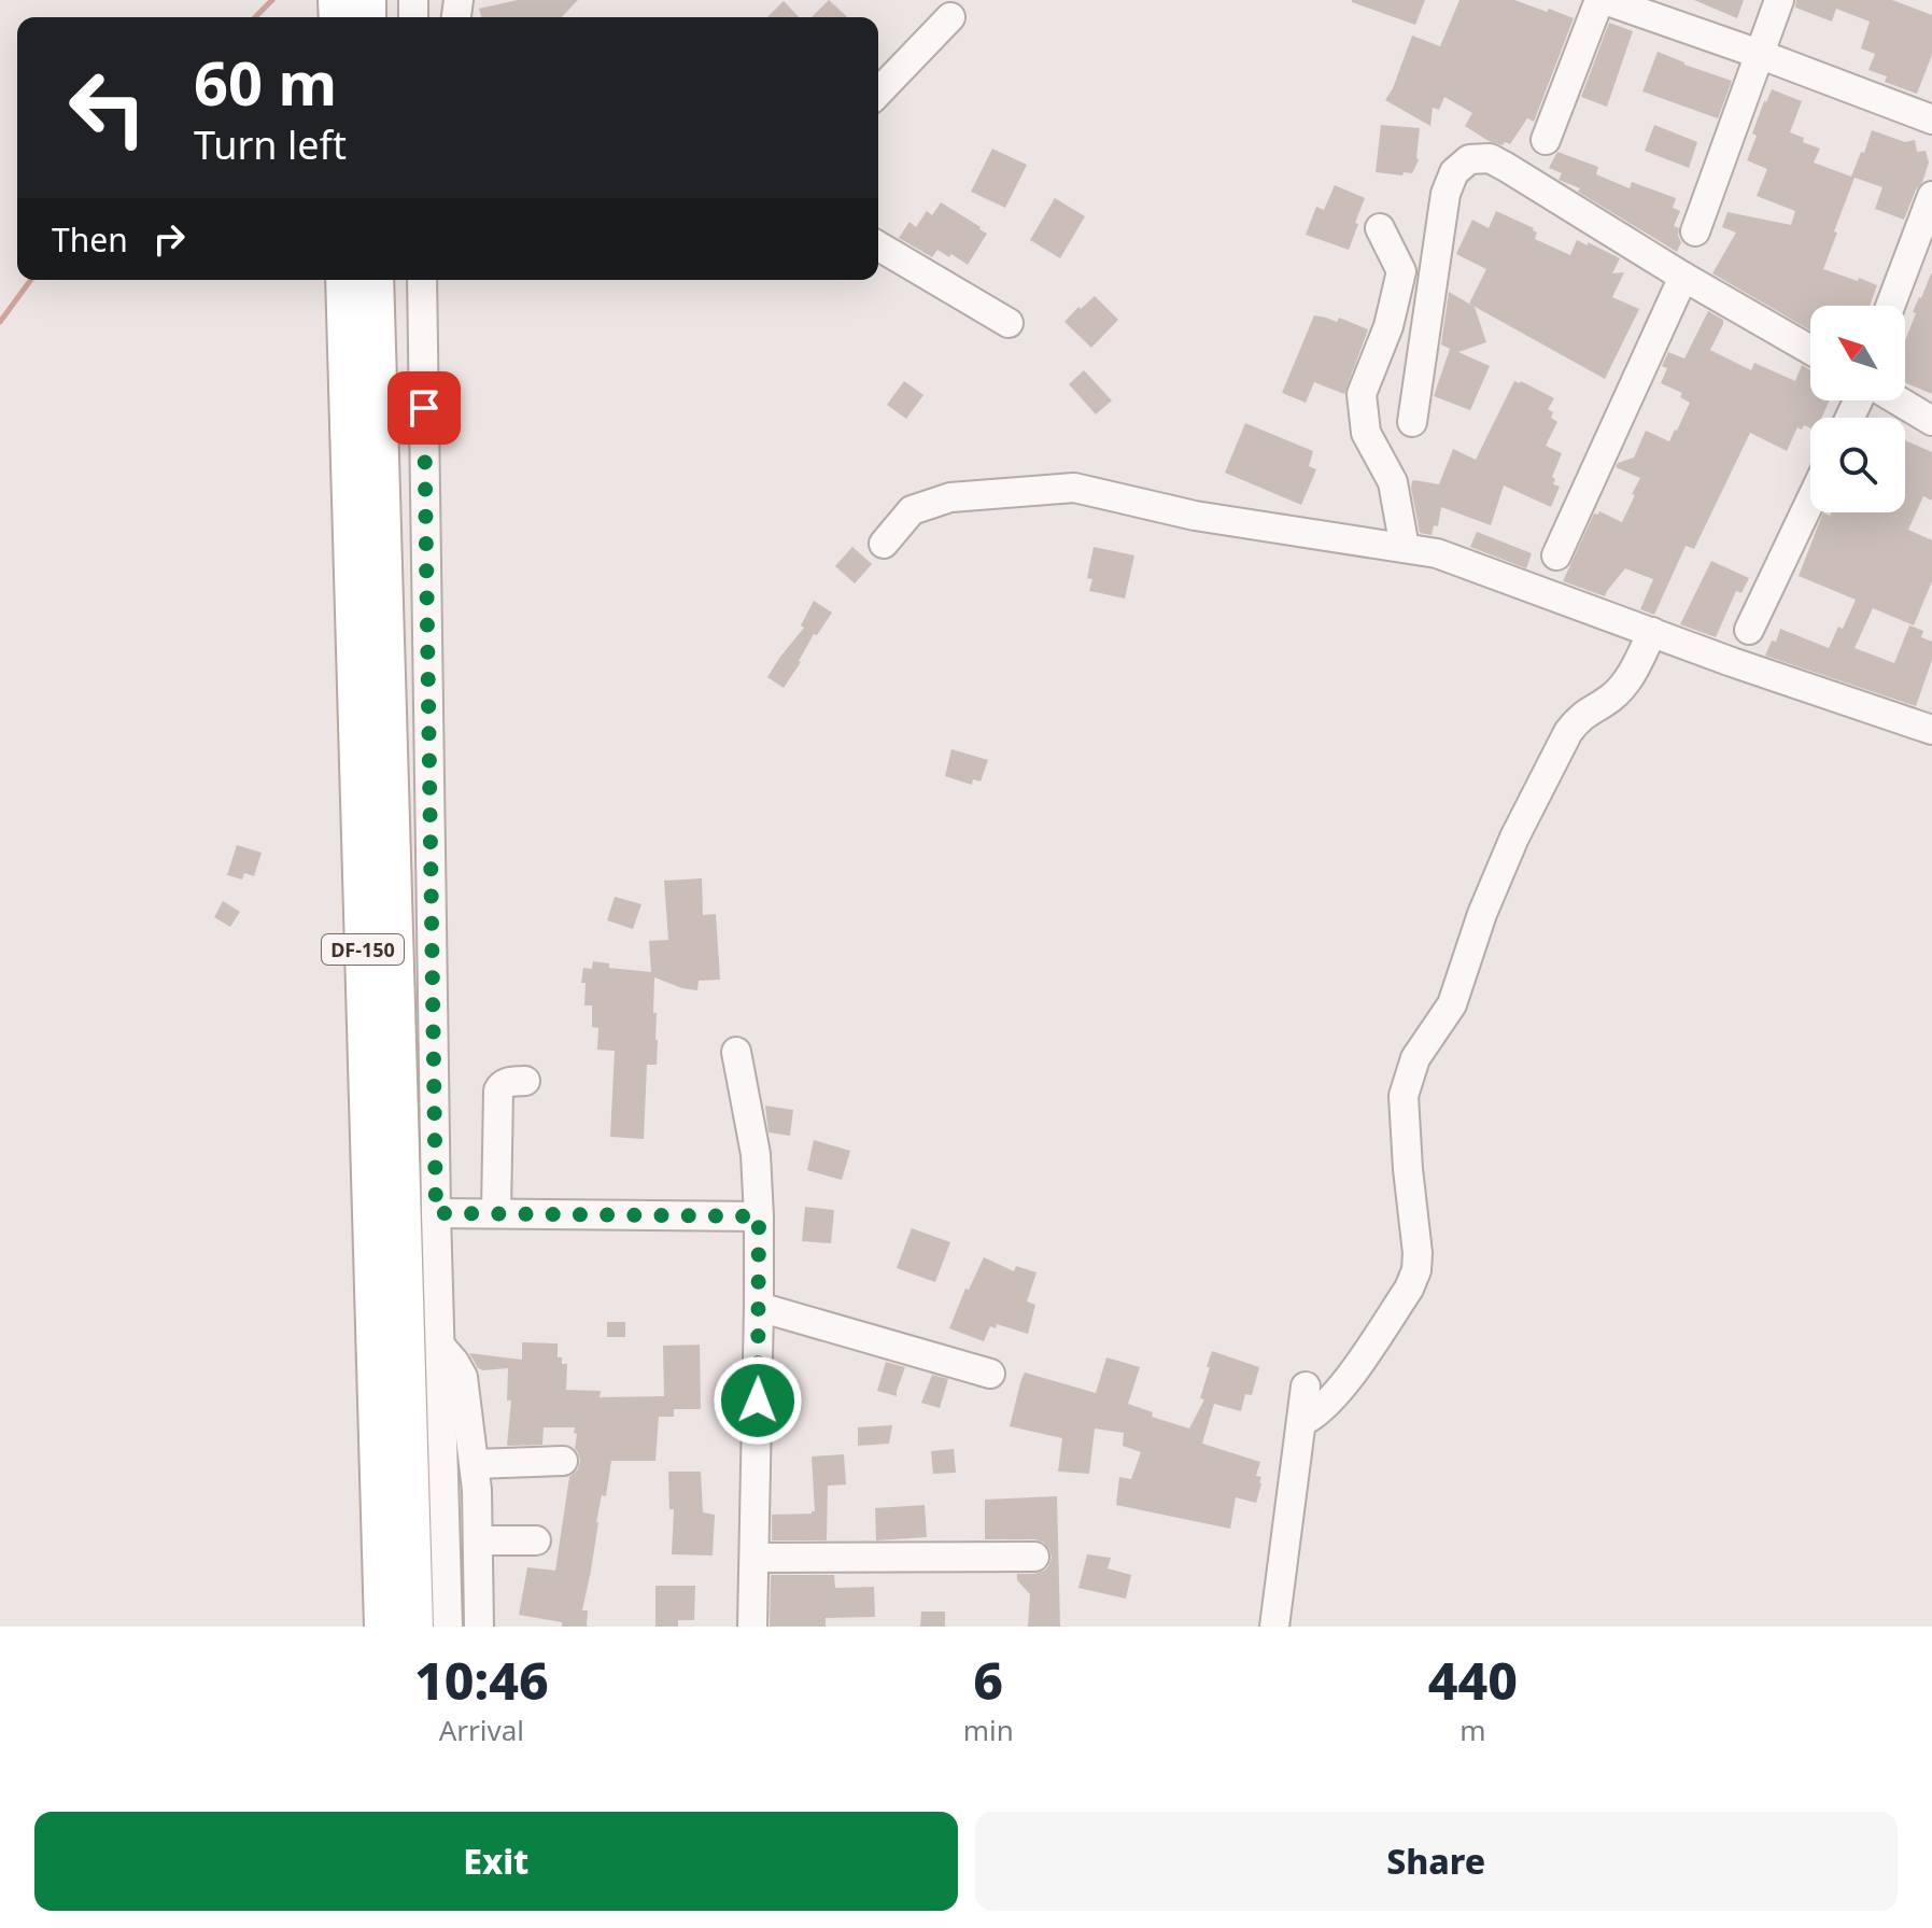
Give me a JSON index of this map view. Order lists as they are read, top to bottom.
{
  "streets": {
    "main road": ["DF-150"]
  },
  "north": "top left",
  "page": {
    "turn": ["60 m", "Turn left"],
    "then": "Then",
    "eta": [
      "10:46",
      "Arrival",
      "6",
      "min",
      "440",
      "m"
    ],
    "buttons": ["Exit", "Share"]
  }
}
